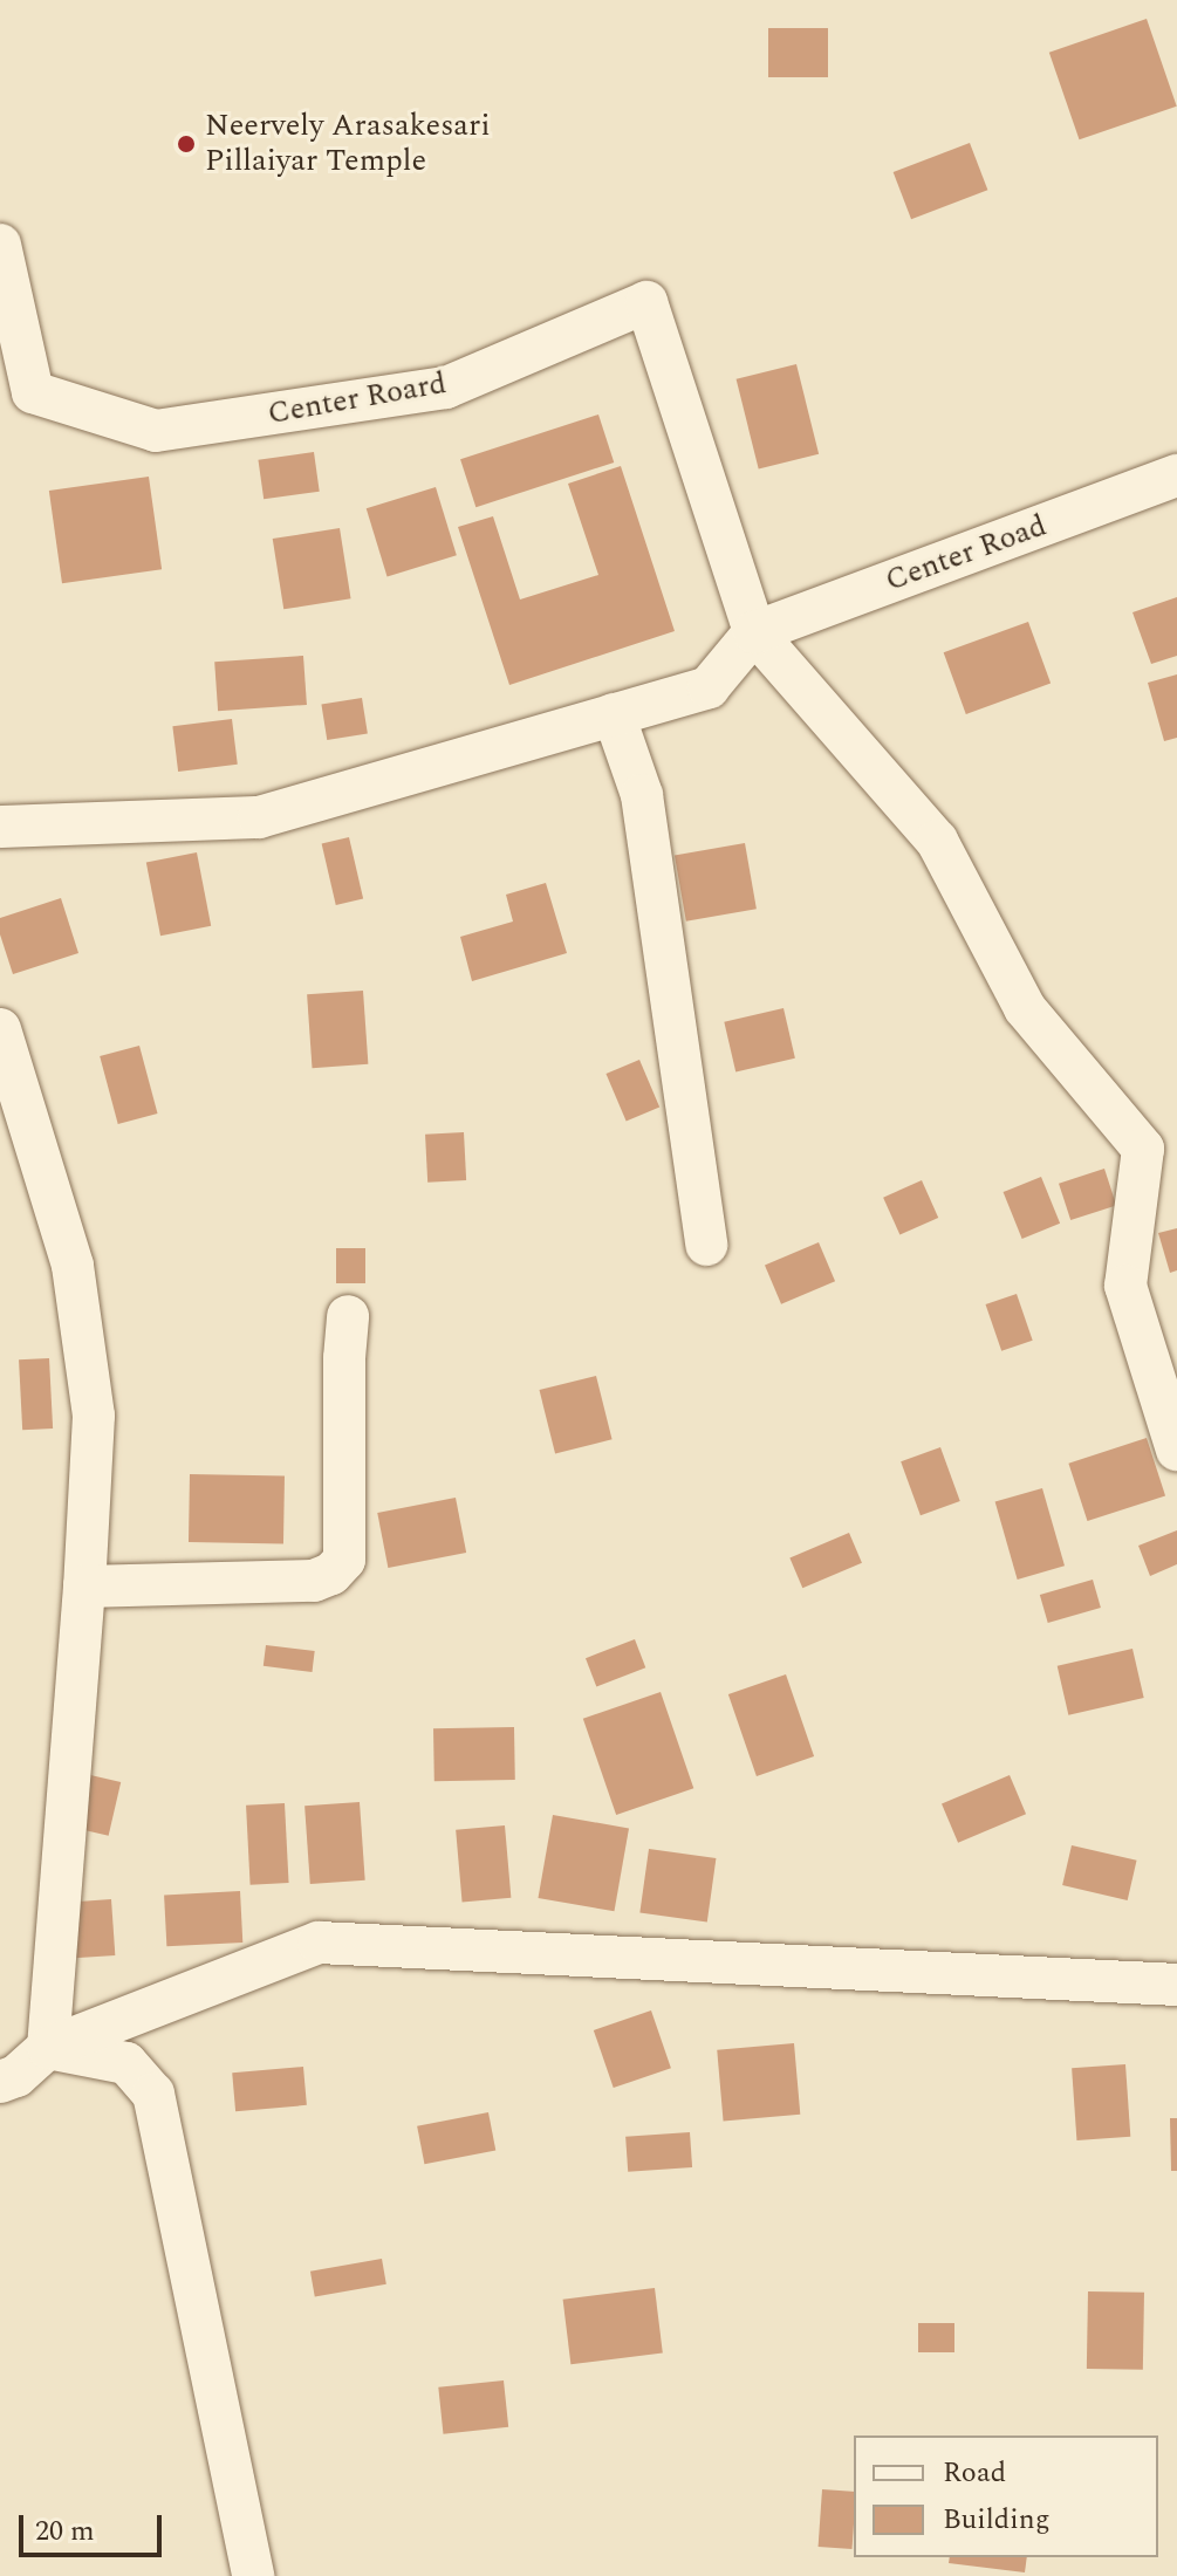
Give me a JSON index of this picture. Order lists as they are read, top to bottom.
{
  "streets": {
    "street": ["Center Roard", "Center Road"]
  },
  "crossings": [
    ["Center Roard", "Center Road"]
  ],
  "places": ["Neervely Arasakesari Pillaiyar Temple"],
  "legend": ["Road", "Building"],
  "scale_bar": "20 m"
}
